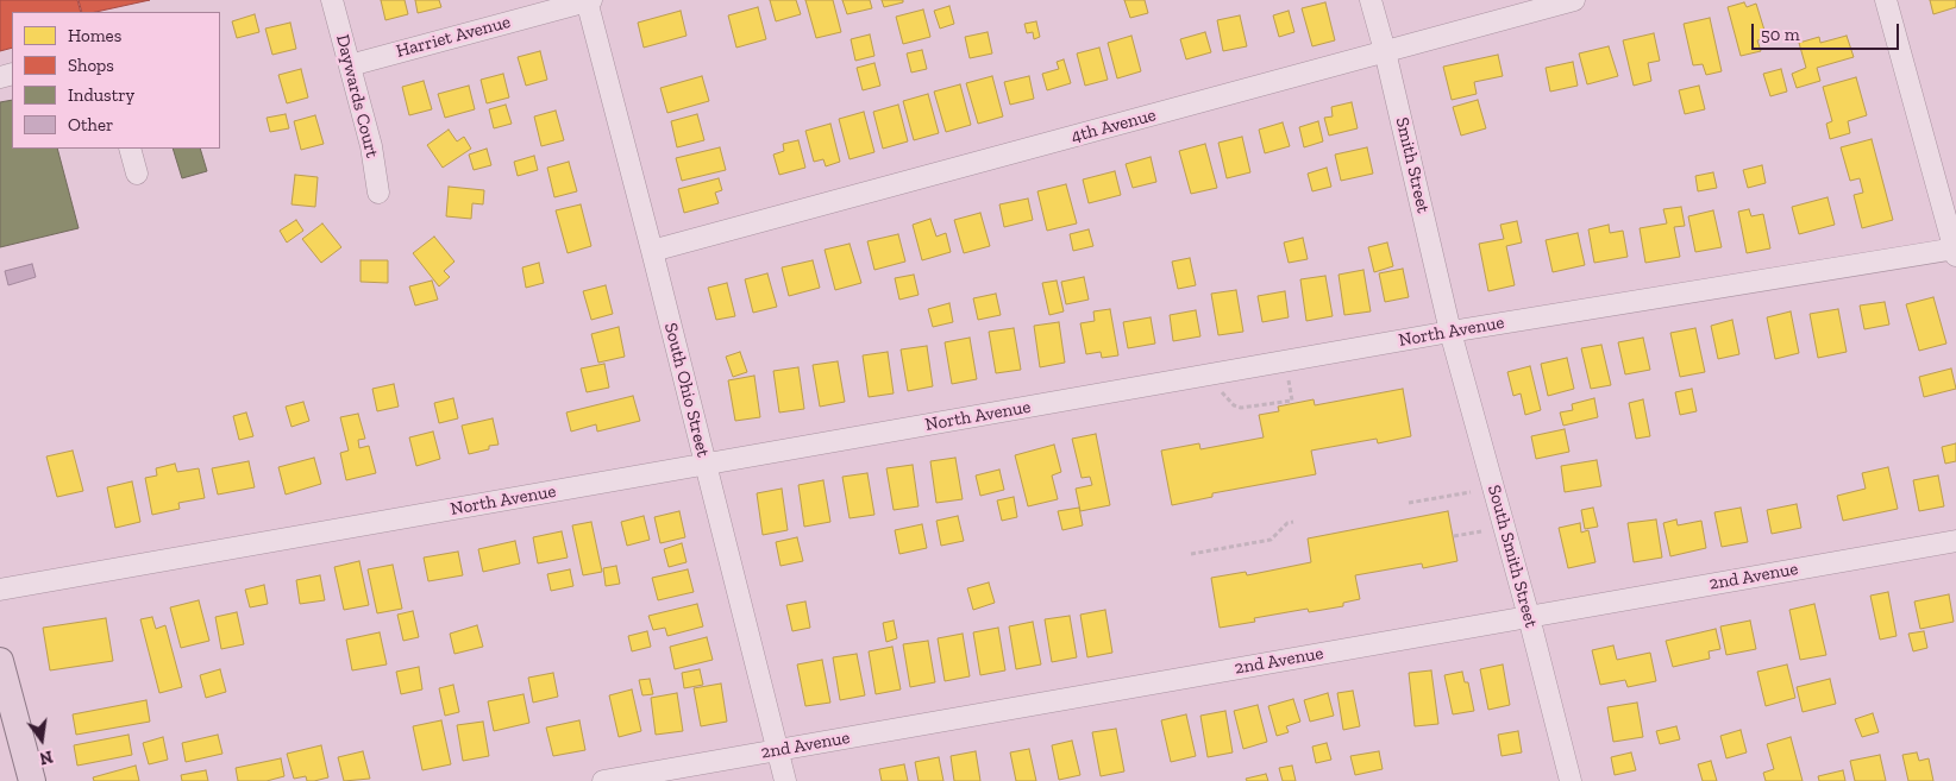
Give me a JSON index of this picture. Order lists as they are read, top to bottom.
{
  "streets": {
    "street": [
      "Harriet Avenue",
      "Daywards Court",
      "4th Avenue",
      "Smith Street",
      "North Avenue",
      "South Ohio Street",
      "South Smith Street",
      "2nd Avenue"
    ]
  },
  "crossings": [
    ["Harriet Avenue", "Daywards Court"],
    ["Harriet Avenue", "South Ohio Street"],
    ["4th Avenue", "Smith Street"],
    ["4th Avenue", "South Ohio Street"],
    ["Smith Street", "North Avenue"],
    ["Smith Street", "South Smith Street"],
    ["North Avenue", "South Ohio Street"],
    ["North Avenue", "South Smith Street"],
    ["South Ohio Street", "2nd Avenue"],
    ["South Smith Street", "2nd Avenue"]
  ],
  "legend": [
    "Homes",
    "Shops",
    "Industry",
    "Other"
  ],
  "scale_bar": "50 m",
  "north": "bottom"
}
